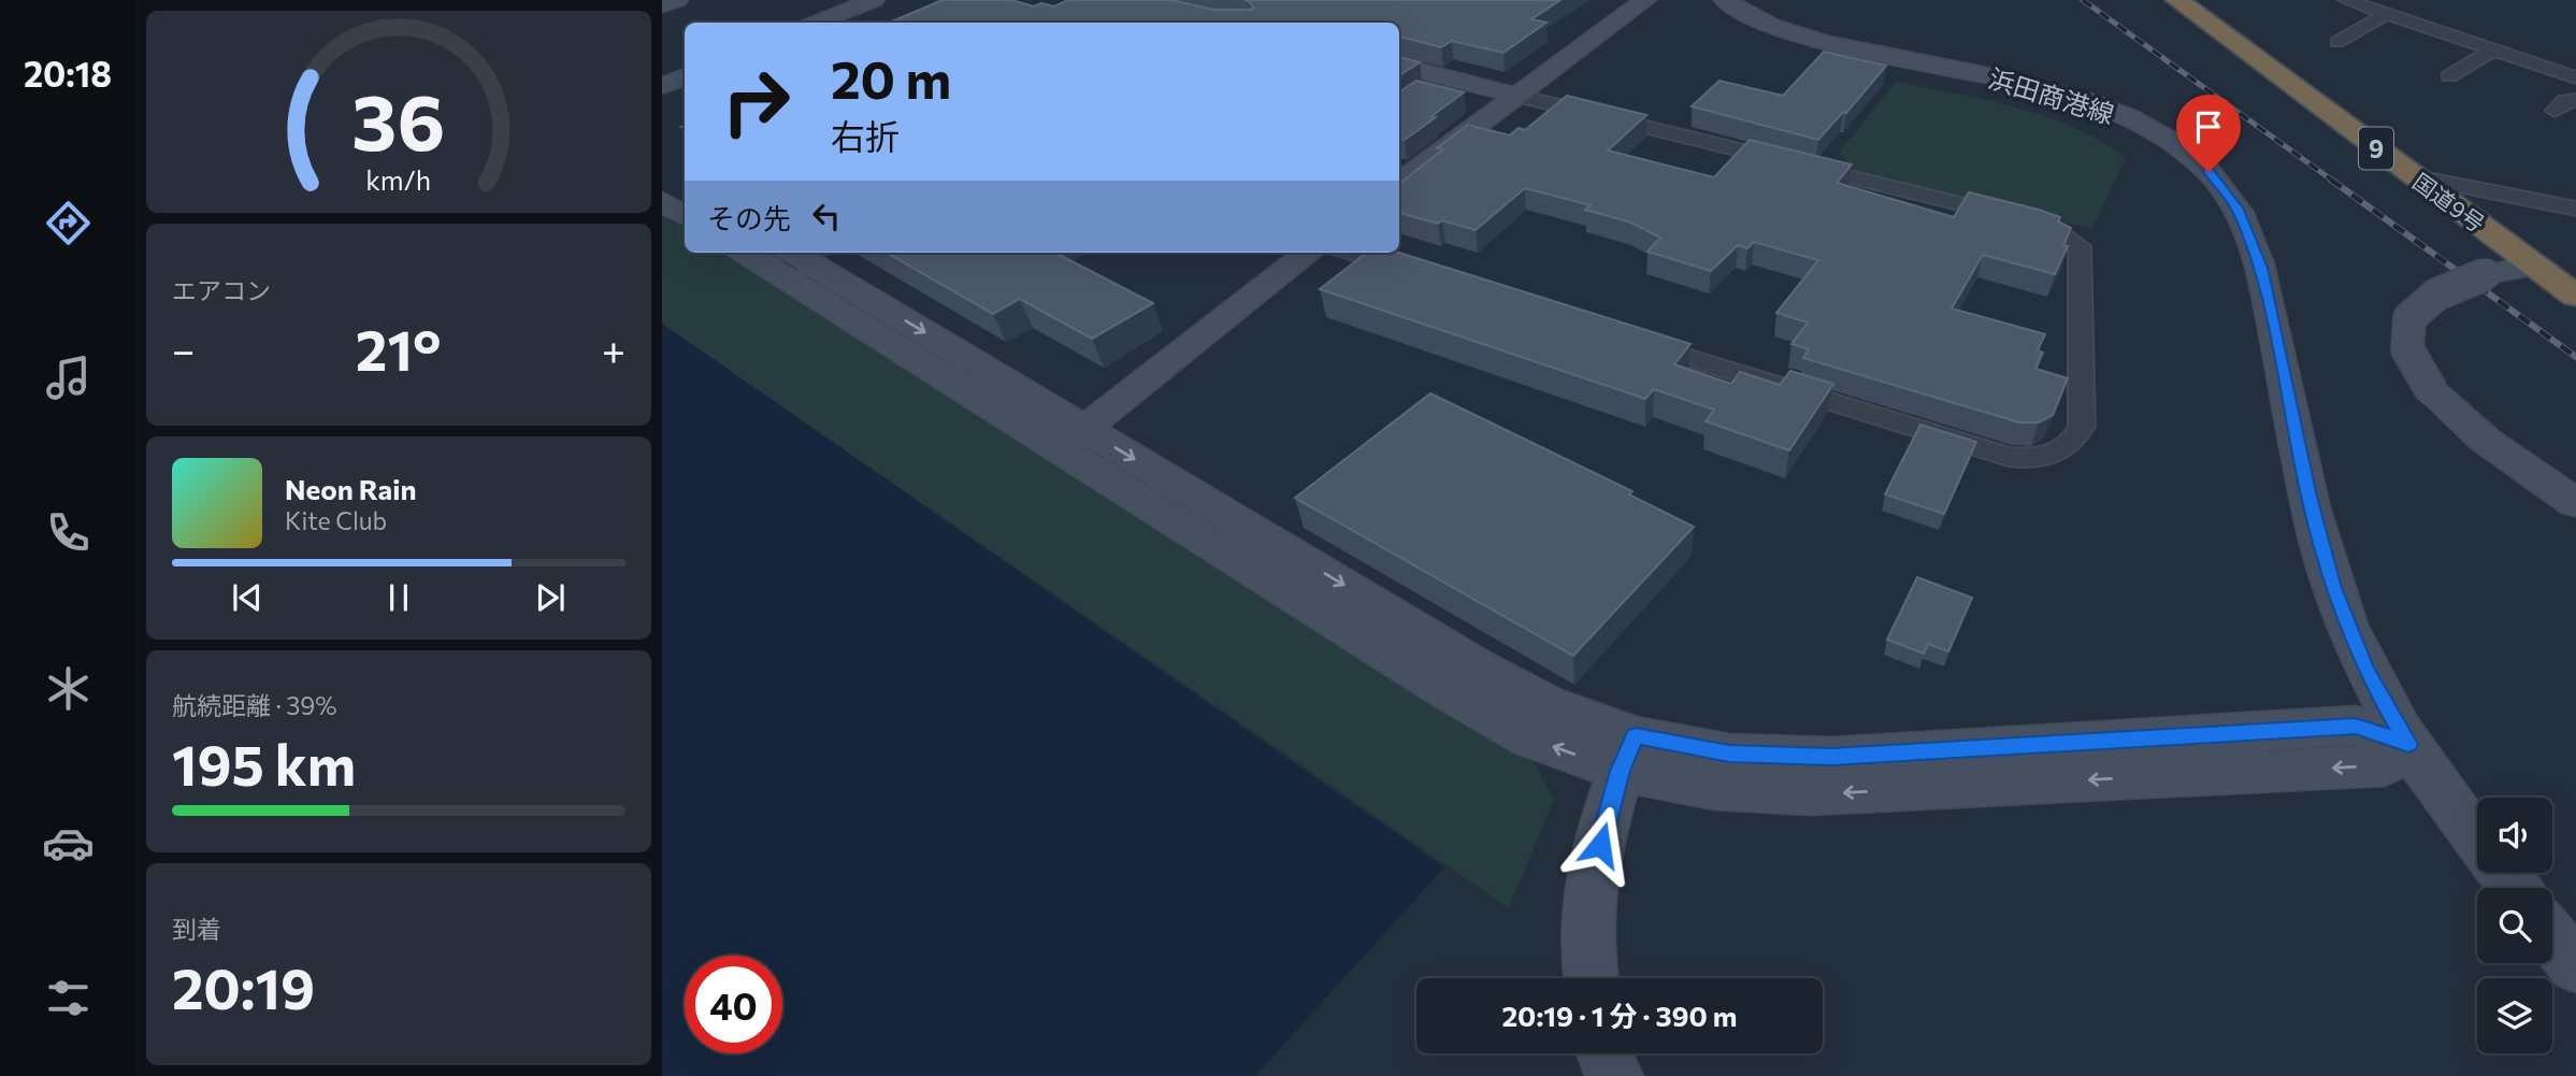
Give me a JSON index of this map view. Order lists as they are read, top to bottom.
{
  "streets": {
    "highway": ["9", "国道9号"],
    "street": ["浜田商港線"]
  },
  "page": {
    "tabs": "20:18",
    "turn": ["20 m", "右折"],
    "then": "その先",
    "tile": [
      "エアコン",
      ["航続距離 · 39%", "195 km"],
      ["到着", "20:19"]
    ],
    "heat": ["−", "21°", "+"],
    "song": ["Neon Rain", "Kite Club"],
    "limit": "40",
    "trip": "20:19 · 1 分 · 390 m",
    "gauge": ["36", "km/h"]
  }
}
